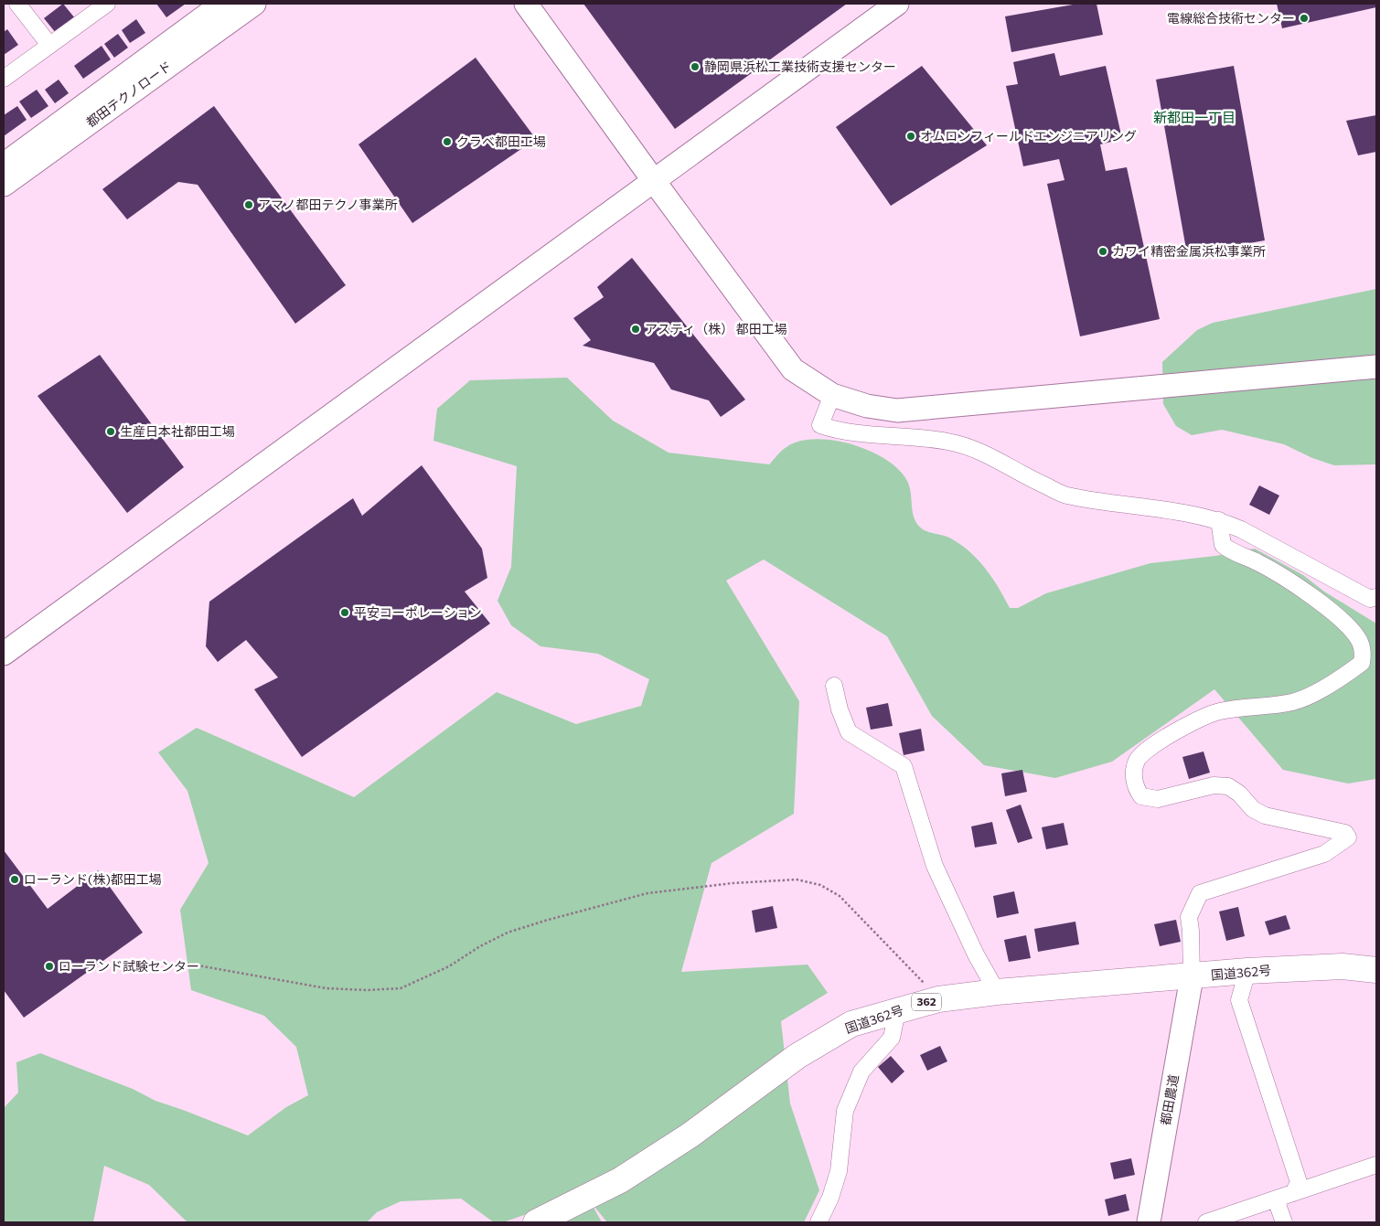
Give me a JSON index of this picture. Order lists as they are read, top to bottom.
{
  "streets": {
    "highway": ["国道362号", "362"],
    "street": ["都田テクノロード", "都田農道"]
  },
  "crossings": [
    ["国道362号", "都田農道"]
  ],
  "districts": ["新都田一丁目"],
  "places": [
    "電線総合技術センター",
    "静岡県浜松工業技術支援センター",
    "オムロンフィールドエンジニアリング",
    "クラベ都田工場",
    "アマノ都田テクノ事業所",
    "カワイ精密金属浜松事業所",
    "アスティ（株） 都田工場",
    "生産日本社都田工場",
    "平安コーポレーション",
    "ローランド(株)都田工場",
    "ローランド試験センター"
  ]
}
